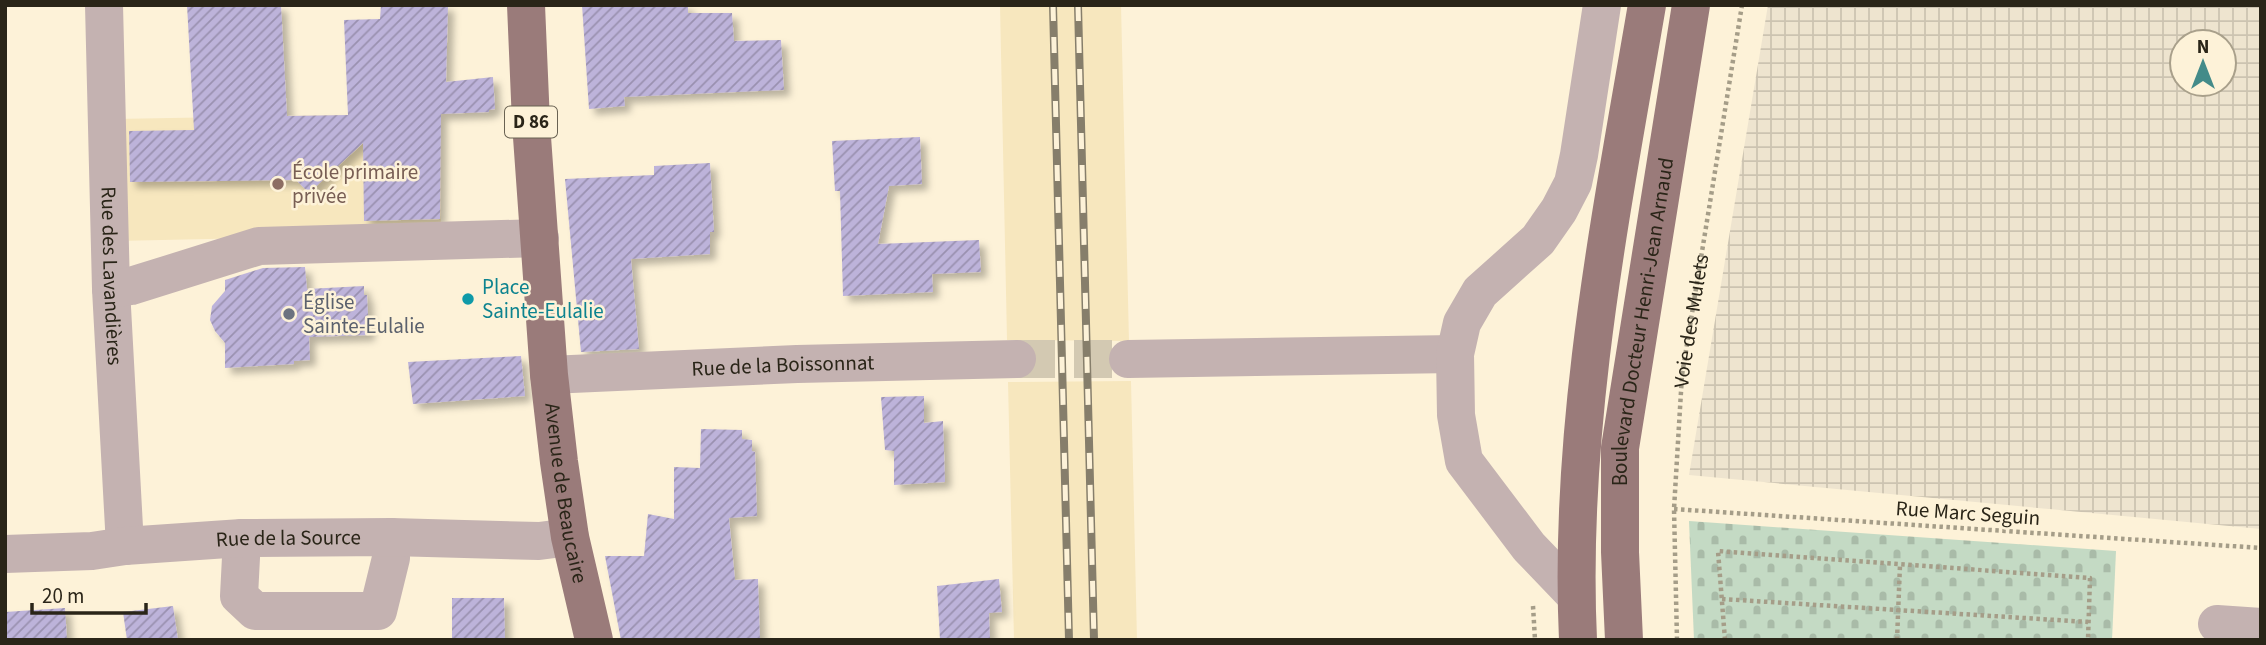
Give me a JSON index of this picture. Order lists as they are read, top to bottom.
{
  "streets": {
    "main road": ["D 86", "Boulevard Docteur Henri-Jean Arnaud", "Avenue de Beaucaire"],
    "street": ["Rue des Lavandières", "Rue de la Boissonnat", "Rue de la Source"],
    "path": ["Voie des Mulets", "Rue Marc Seguin"]
  },
  "crossings": [
    ["D 86", "Rue de la Boissonnat"],
    ["D 86", "Avenue de Beaucaire"],
    ["Rue des Lavandières", "Rue de la Source"],
    ["Voie des Mulets", "Rue Marc Seguin"],
    ["Rue de la Boissonnat", "Avenue de Beaucaire"],
    ["Avenue de Beaucaire", "Rue de la Source"]
  ],
  "places": ["École primaire privée", "Place Sainte-Eulalie", "Église Sainte-Eulalie"],
  "scale_bar": "20 m",
  "north": "top"
}
